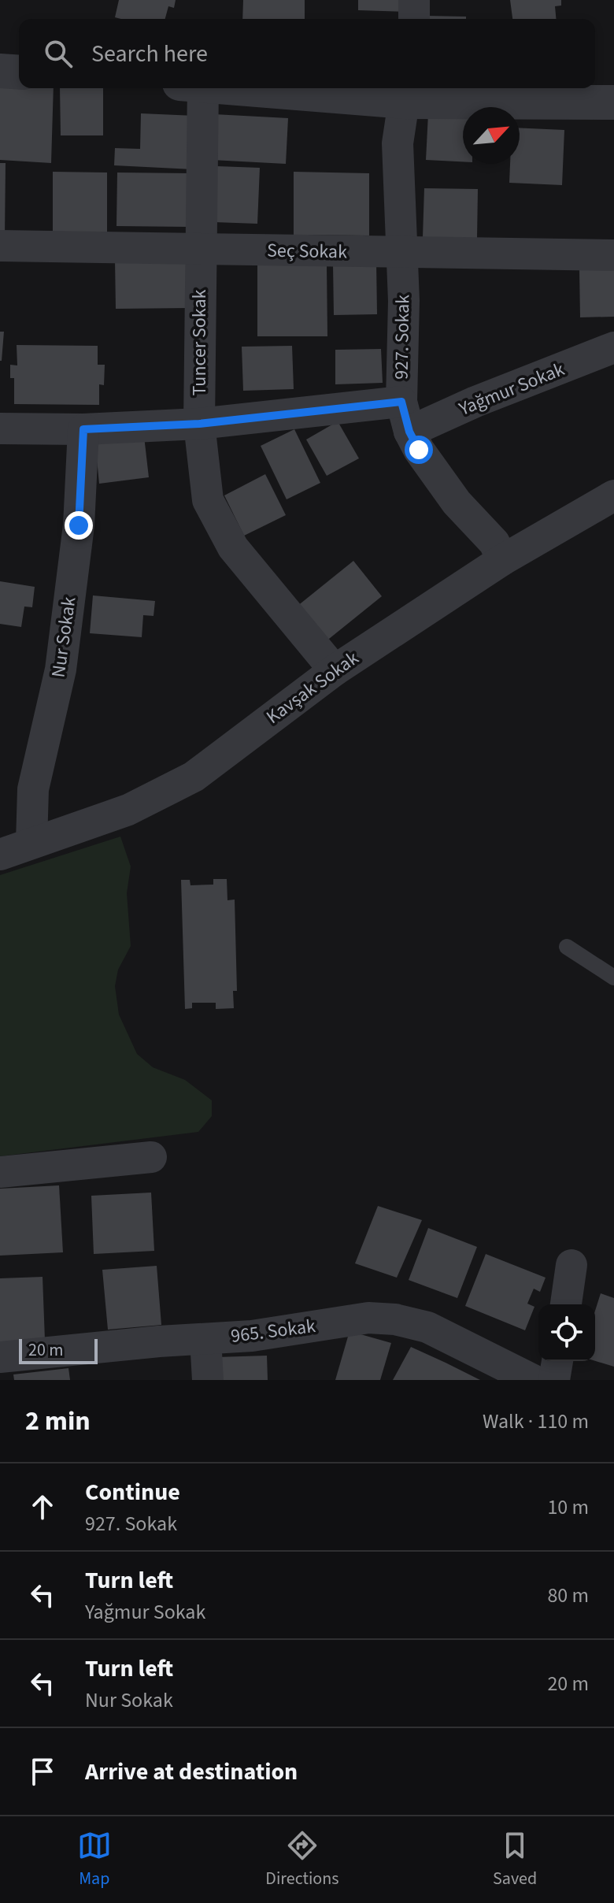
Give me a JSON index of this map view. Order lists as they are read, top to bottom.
{
  "streets": {
    "street": [
      "Seç Sokak",
      "927. Sokak",
      "Tuncer Sokak",
      "Yağmur Sokak",
      "Nur Sokak",
      "Kavşak Sokak",
      "965. Sokak"
    ]
  },
  "crossings": [
    ["Seç Sokak", "927. Sokak"],
    ["Seç Sokak", "Tuncer Sokak"],
    ["927. Sokak", "Yağmur Sokak"],
    ["927. Sokak", "Kavşak Sokak"],
    ["Tuncer Sokak", "Kavşak Sokak"],
    ["Nur Sokak", "Kavşak Sokak"]
  ],
  "scale_bar": "20 m",
  "north": "top right",
  "page": {
    "search": "Search here",
    "scale": "20 m",
    "heading": ["2 min", "Walk · 110 m"],
    "list": [
      ["Continue", "927. Sokak", "10 m"],
      ["Turn left", "Yağmur Sokak", "80 m"],
      ["Turn left", "Nur Sokak", "20 m"],
      "Arrive at destination"
    ],
    "nav": ["Map", "Directions", "Saved"]
  }
}
